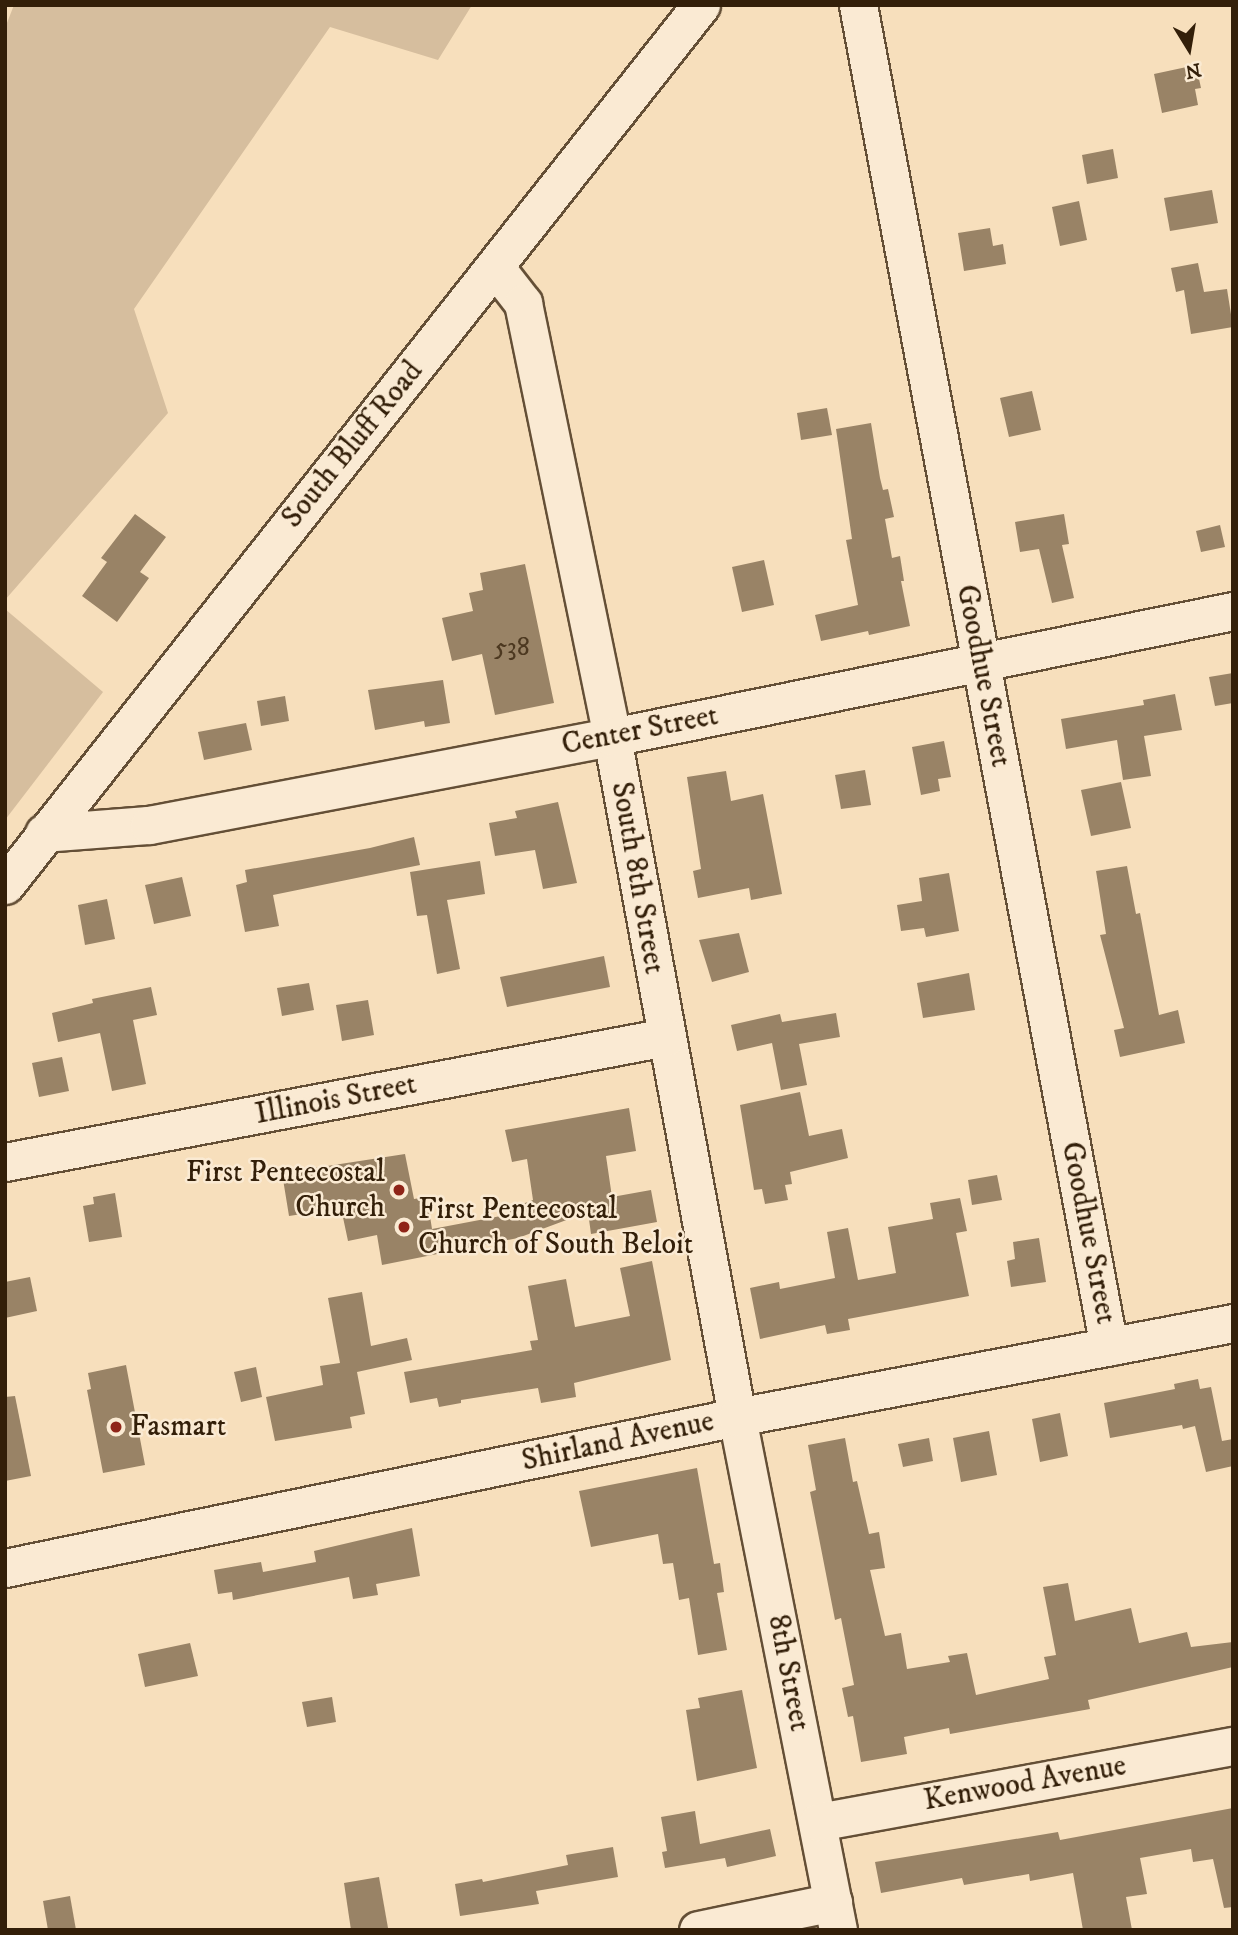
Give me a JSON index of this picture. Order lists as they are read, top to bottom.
{
  "streets": {
    "street": [
      "South Bluff Road",
      "Goodhue Street",
      "Center Street",
      "South 8th Street",
      "Illinois Street",
      "Shirland Avenue",
      "8th Street",
      "Kenwood Avenue"
    ]
  },
  "crossings": [
    ["South Bluff Road", "Center Street"],
    ["South Bluff Road", "South 8th Street"],
    ["Goodhue Street", "Center Street"],
    ["Goodhue Street", "Shirland Avenue"],
    ["Center Street", "South 8th Street"],
    ["South 8th Street", "Illinois Street"],
    ["South 8th Street", "Shirland Avenue"],
    ["South 8th Street", "8th Street"],
    ["Shirland Avenue", "8th Street"],
    ["8th Street", "Kenwood Avenue"]
  ],
  "places": ["First Pentecostal Church", "First Pentecostal Church of South Beloit", "Fasmart"],
  "house_numbers": ["538"],
  "north": "bottom"
}
